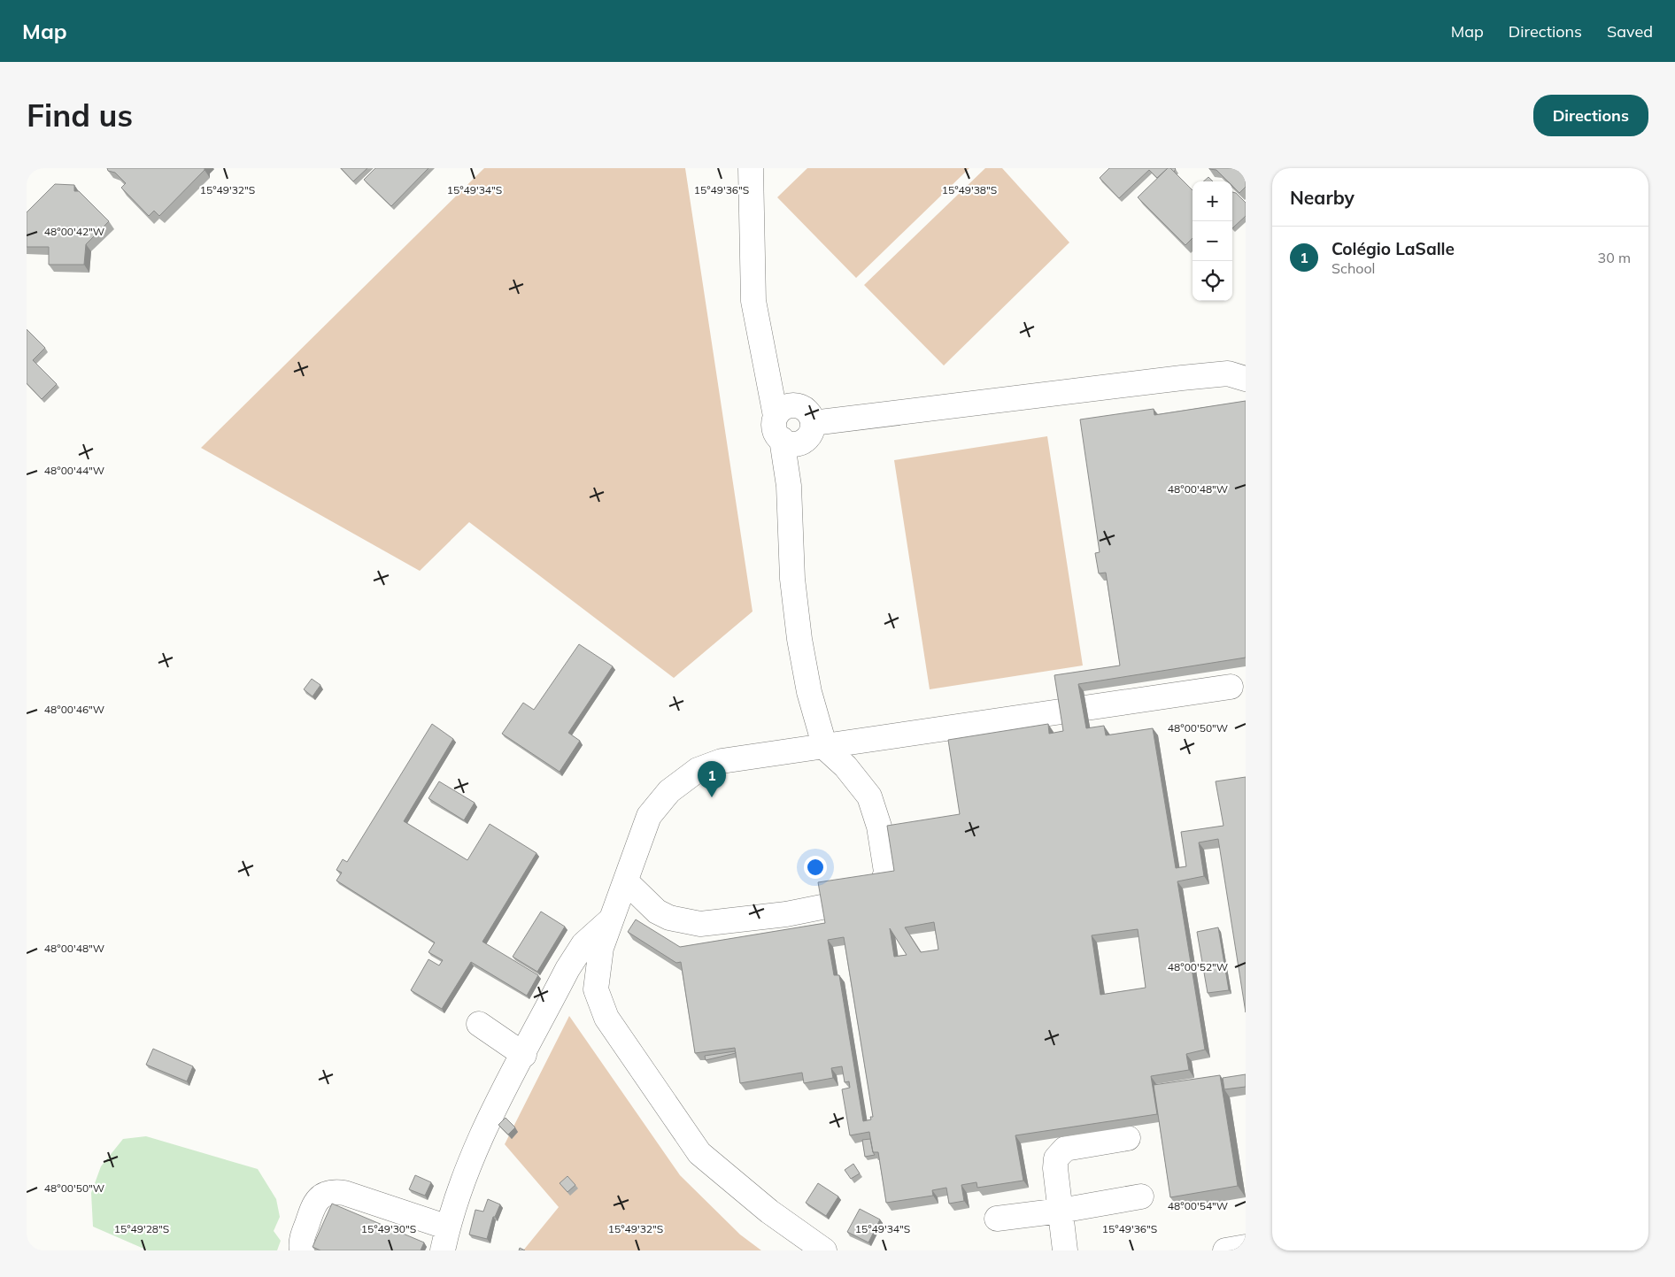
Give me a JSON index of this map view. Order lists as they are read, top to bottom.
{
  "page": {
    "header": "Map",
    "nav": ["Map", "Directions", "Saved"],
    "buttons": "Directions",
    "title": "Find us",
    "heading": "Nearby",
    "map_buttons": ["+", "−"],
    "list": [
      {
        "mark": "1",
        "name": "Colégio LaSalle",
        "note": "School",
        "value": "30 m"
      }
    ],
    "pins": "1"
  },
  "coordinates": [
    "15°49'32\"S",
    "15°49'34\"S",
    "15°49'36\"S",
    "15°49'38\"S",
    "48°00'42\"W",
    "48°00'44\"W",
    "48°00'48\"W",
    "48°00'46\"W",
    "48°00'50\"W",
    "48°00'52\"W",
    "48°00'54\"W",
    "15°49'28\"S",
    "15°49'30\"S"
  ]
}
